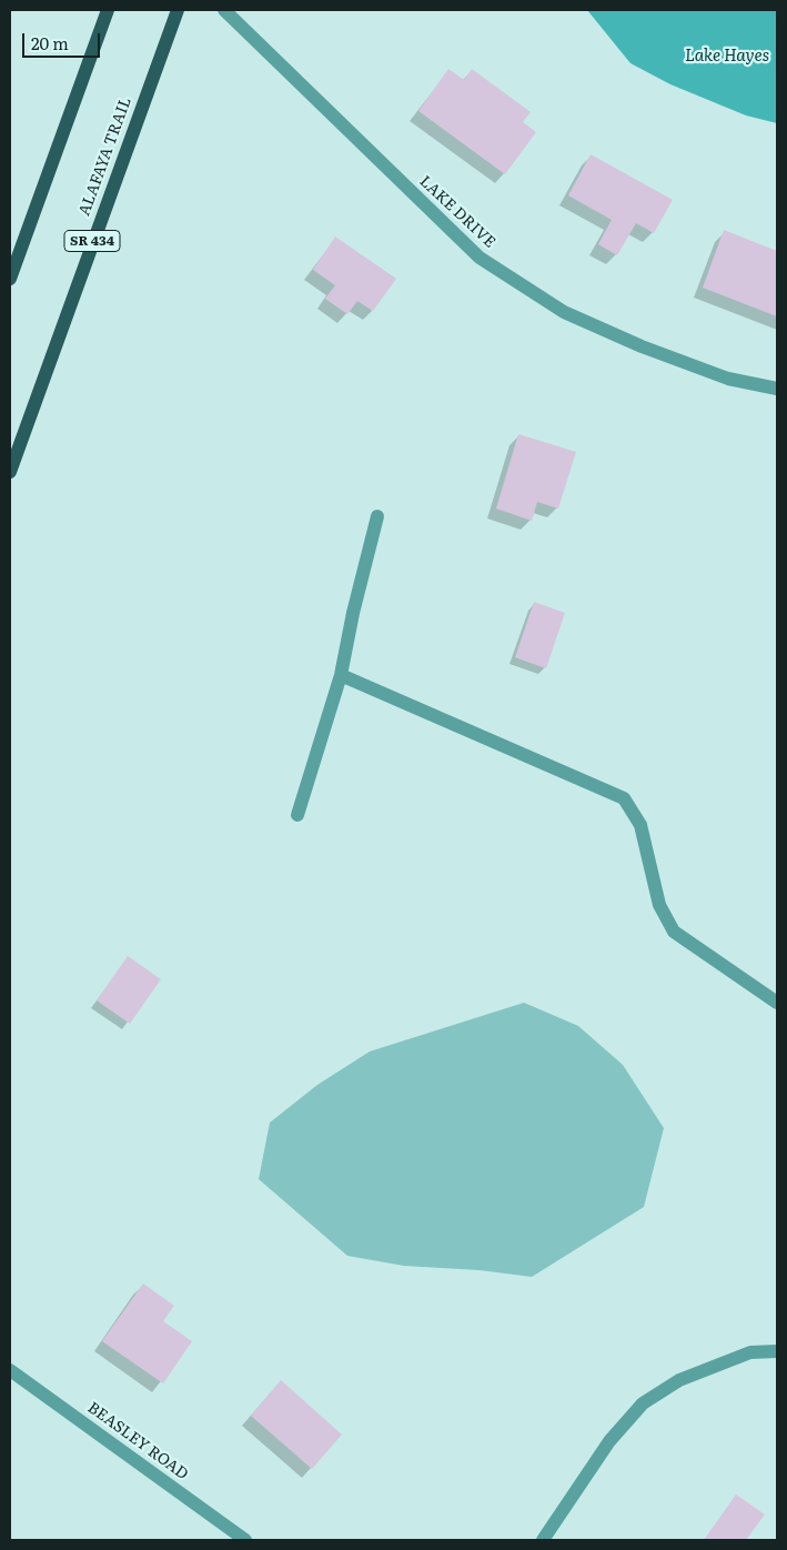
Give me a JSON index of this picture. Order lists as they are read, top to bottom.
{
  "streets": {
    "main road": ["ALAFAYA TRAIL", "SR 434"],
    "street": ["LAKE DRIVE", "BEASLEY ROAD"]
  },
  "water": ["Lake Hayes"],
  "scale_bar": "20 m"
}
